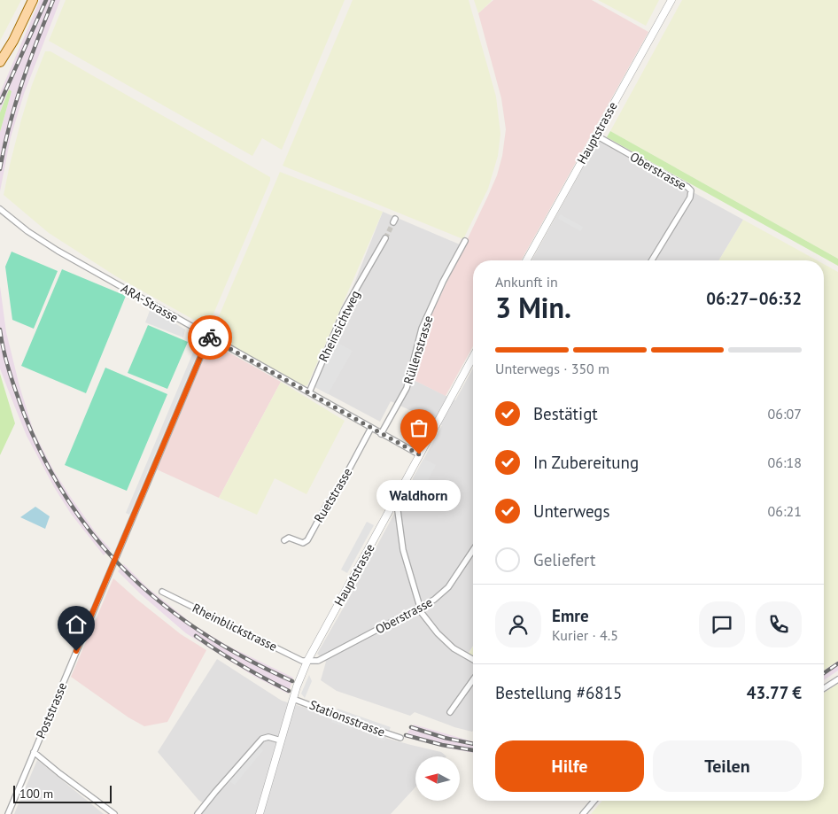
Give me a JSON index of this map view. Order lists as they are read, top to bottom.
{
  "streets": {
    "street": [
      "Hauptstrasse",
      "Oberstrasse",
      "ARA-Strasse",
      "Rheinsichtweg",
      "Rüllenstrasse",
      "Ruetstrasse",
      "Rheinblickstrasse",
      "Poststrasse",
      "Stationsstrasse"
    ]
  },
  "crossings": [
    ["Hauptstrasse", "Oberstrasse"],
    ["Hauptstrasse", "ARA-Strasse"],
    ["Hauptstrasse", "Rheinblickstrasse"],
    ["Hauptstrasse", "Stationsstrasse"],
    ["Oberstrasse", "Rheinblickstrasse"],
    ["ARA-Strasse", "Rheinsichtweg"],
    ["ARA-Strasse", "Rüllenstrasse"],
    ["ARA-Strasse", "Ruetstrasse"],
    ["ARA-Strasse", "Poststrasse"]
  ],
  "places": ["Waldhorn"],
  "scale_bar": "100 m",
  "north": "left",
  "page": {
    "heading": ["3 Min.", "Ankunft in", "06:27–06:32"],
    "panel": [
      "Emre",
      "Kurier · 4.5",
      "Bestellung #6815",
      "43.77 €"
    ],
    "bar": "Unterwegs · 350 m",
    "list": [
      ["Bestätigt", "06:07"],
      ["In Zubereitung", "06:18"],
      ["Unterwegs", "06:21"],
      "Geliefert"
    ],
    "bubble": "Waldhorn",
    "buttons": ["Hilfe", "Teilen"],
    "scale": "100 m"
  }
}
